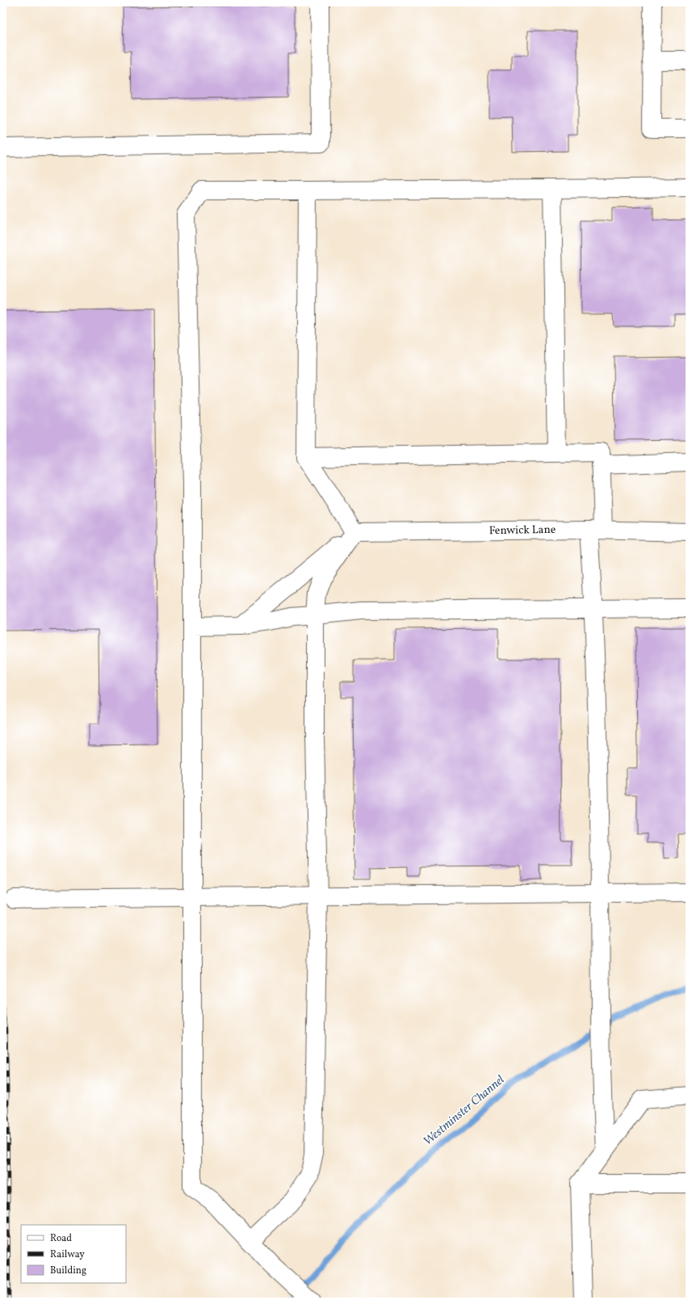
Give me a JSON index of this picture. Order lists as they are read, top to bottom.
{
  "streets": {
    "street": ["Fenwick Lane"]
  },
  "water": ["Westminster Channel"],
  "legend": ["Road", "Railway", "Building"]
}
